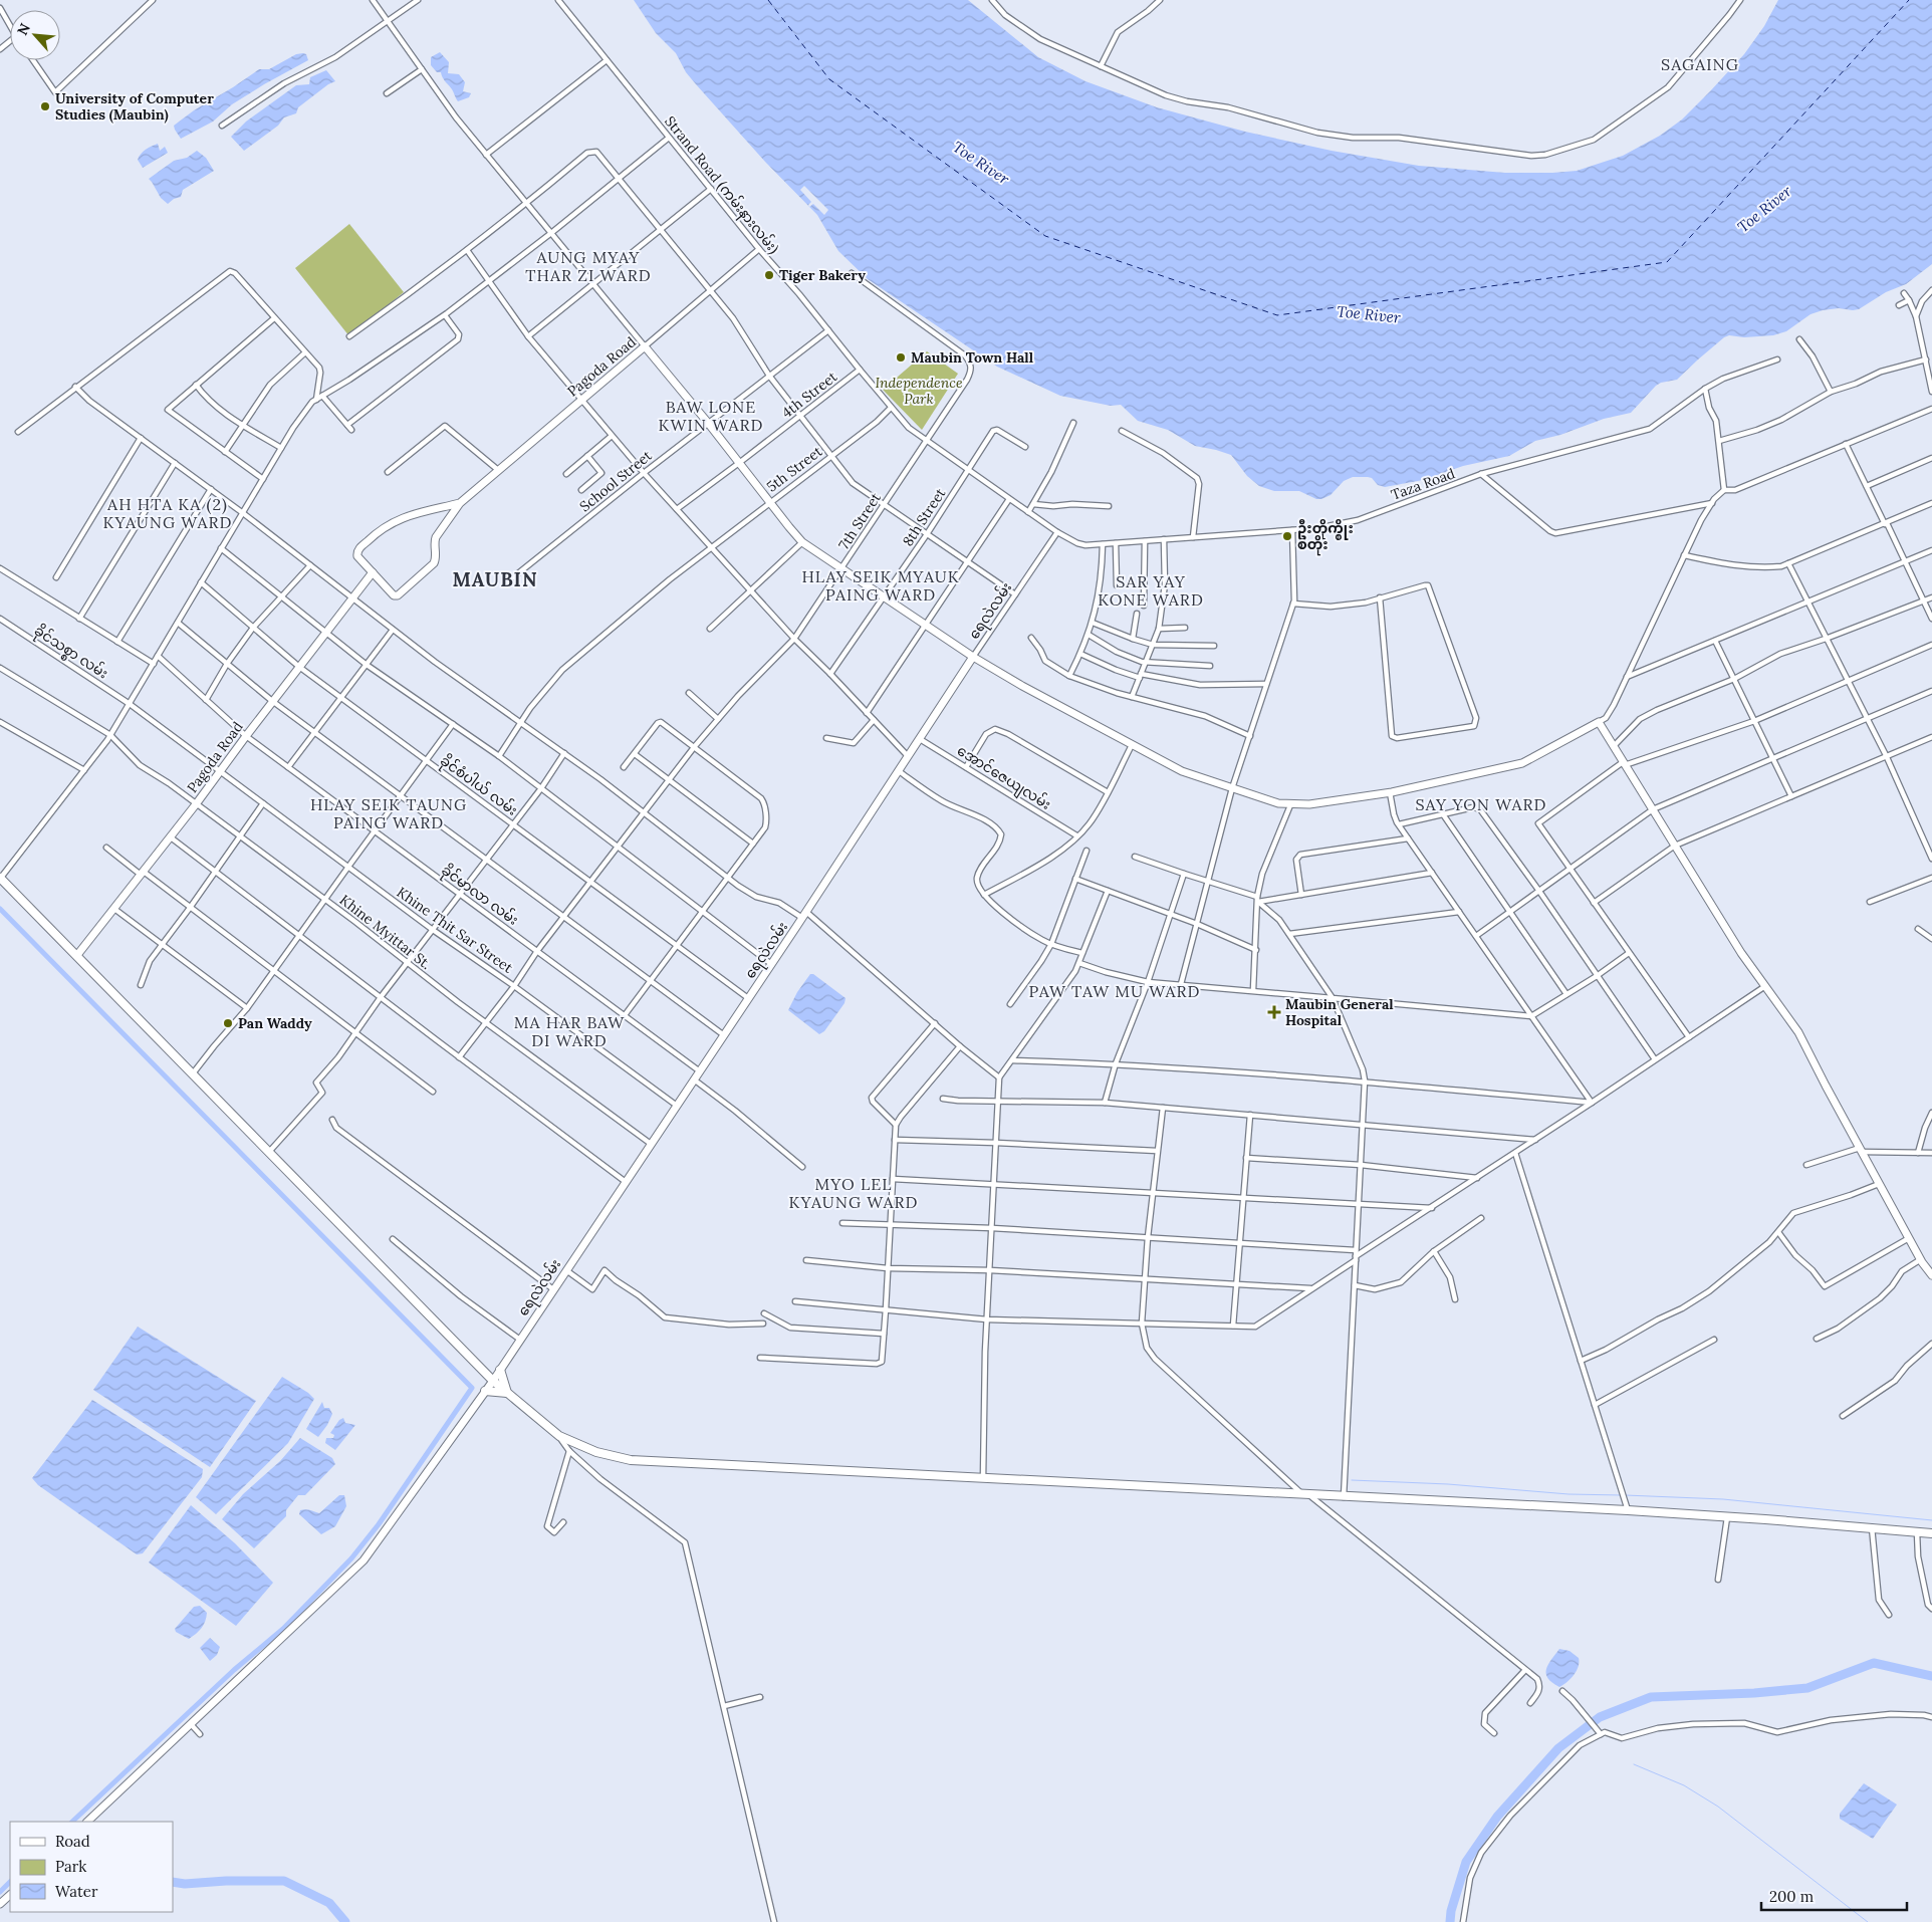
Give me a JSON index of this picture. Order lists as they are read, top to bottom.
{
  "streets": {
    "main road": ["Pagoda Road", "ရေလဲလမ်း"],
    "street": [
      "Strand Road (ကမ်းနားလမ်း)",
      "4th Street",
      "5th Street",
      "School Street",
      "Taza Road",
      "8th Street",
      "7th Street",
      "ခိုင်သစ္စာ လမ်း",
      "အောင်ဇေယျလမ်း",
      "ခိုင်စံပါယ် လမ်း",
      "ခိုင်မာလာ လမ်း",
      "Khine Thit Sar Street",
      "Khine Myittar St."
    ]
  },
  "crossings": [
    ["Strand Road (ကမ်းနားလမ်း)", "Pagoda Road"],
    ["Strand Road (ကမ်းနားလမ်း)", "4th Street"],
    ["Strand Road (ကမ်းနားလမ်း)", "5th Street"],
    ["Strand Road (ကမ်းနားလမ်း)", "School Street"],
    ["Strand Road (ကမ်းနားလမ်း)", "Taza Road"],
    ["Strand Road (ကမ်းနားလမ်း)", "8th Street"],
    ["Strand Road (ကမ်းနားလမ်း)", "7th Street"],
    ["Strand Road (ကမ်းနားလမ်း)", "ရေလဲလမ်း"],
    ["Pagoda Road", "ခိုင်သစ္စာ လမ်း"],
    ["Pagoda Road", "ခိုင်စံပါယ် လမ်း"],
    ["Pagoda Road", "ခိုင်မာလာ လမ်း"],
    ["Pagoda Road", "Khine Thit Sar Street"],
    ["Pagoda Road", "Khine Myittar St."],
    ["Taza Road", "ရေလဲလမ်း"],
    ["7th Street", "ခိုင်စံပါယ် လမ်း"],
    ["7th Street", "ခိုင်မာလာ လမ်း"],
    ["7th Street", "Khine Thit Sar Street"],
    ["7th Street", "Khine Myittar St."],
    ["ရေလဲလမ်း", "အောင်ဇေယျလမ်း"],
    ["ရေလဲလမ်း", "ခိုင်စံပါယ် လမ်း"],
    ["ရေလဲလမ်း", "ခိုင်မာလာ လမ်း"],
    ["ရေလဲလမ်း", "Khine Thit Sar Street"],
    ["ရေလဲလမ်း", "Khine Myittar St."],
    ["ခိုင်သစ္စာ လမ်း", "Khine Thit Sar Street"]
  ],
  "districts": [
    "SAGAING",
    "AUNG MYAY THAR ZI WARD",
    "BAW LONE KWIN WARD",
    "AH HTA KA (2) KYAUNG WARD",
    "HLAY SEIK MYAUK PAING WARD",
    "MAUBIN",
    "SAR YAY KONE WARD",
    "HLAY SEIK TAUNG PAING WARD",
    "SAY YON WARD",
    "PAW TAW MU WARD",
    "MA HAR BAW DI WARD",
    "MYO LEL KYAUNG WARD"
  ],
  "water": ["Toe River"],
  "parks": ["Independence Park"],
  "places": {
    "other": [
      "University of Computer Studies (Maubin)",
      "Tiger Bakery",
      "Maubin Town Hall",
      "ဦးတိုက္စိုး စတိုး",
      "Pan Waddy"
    ],
    "health": ["Maubin General Hospital"]
  },
  "legend": ["Road", "Park", "Water"],
  "scale_bar": "200 m",
  "north": "top left"
}
